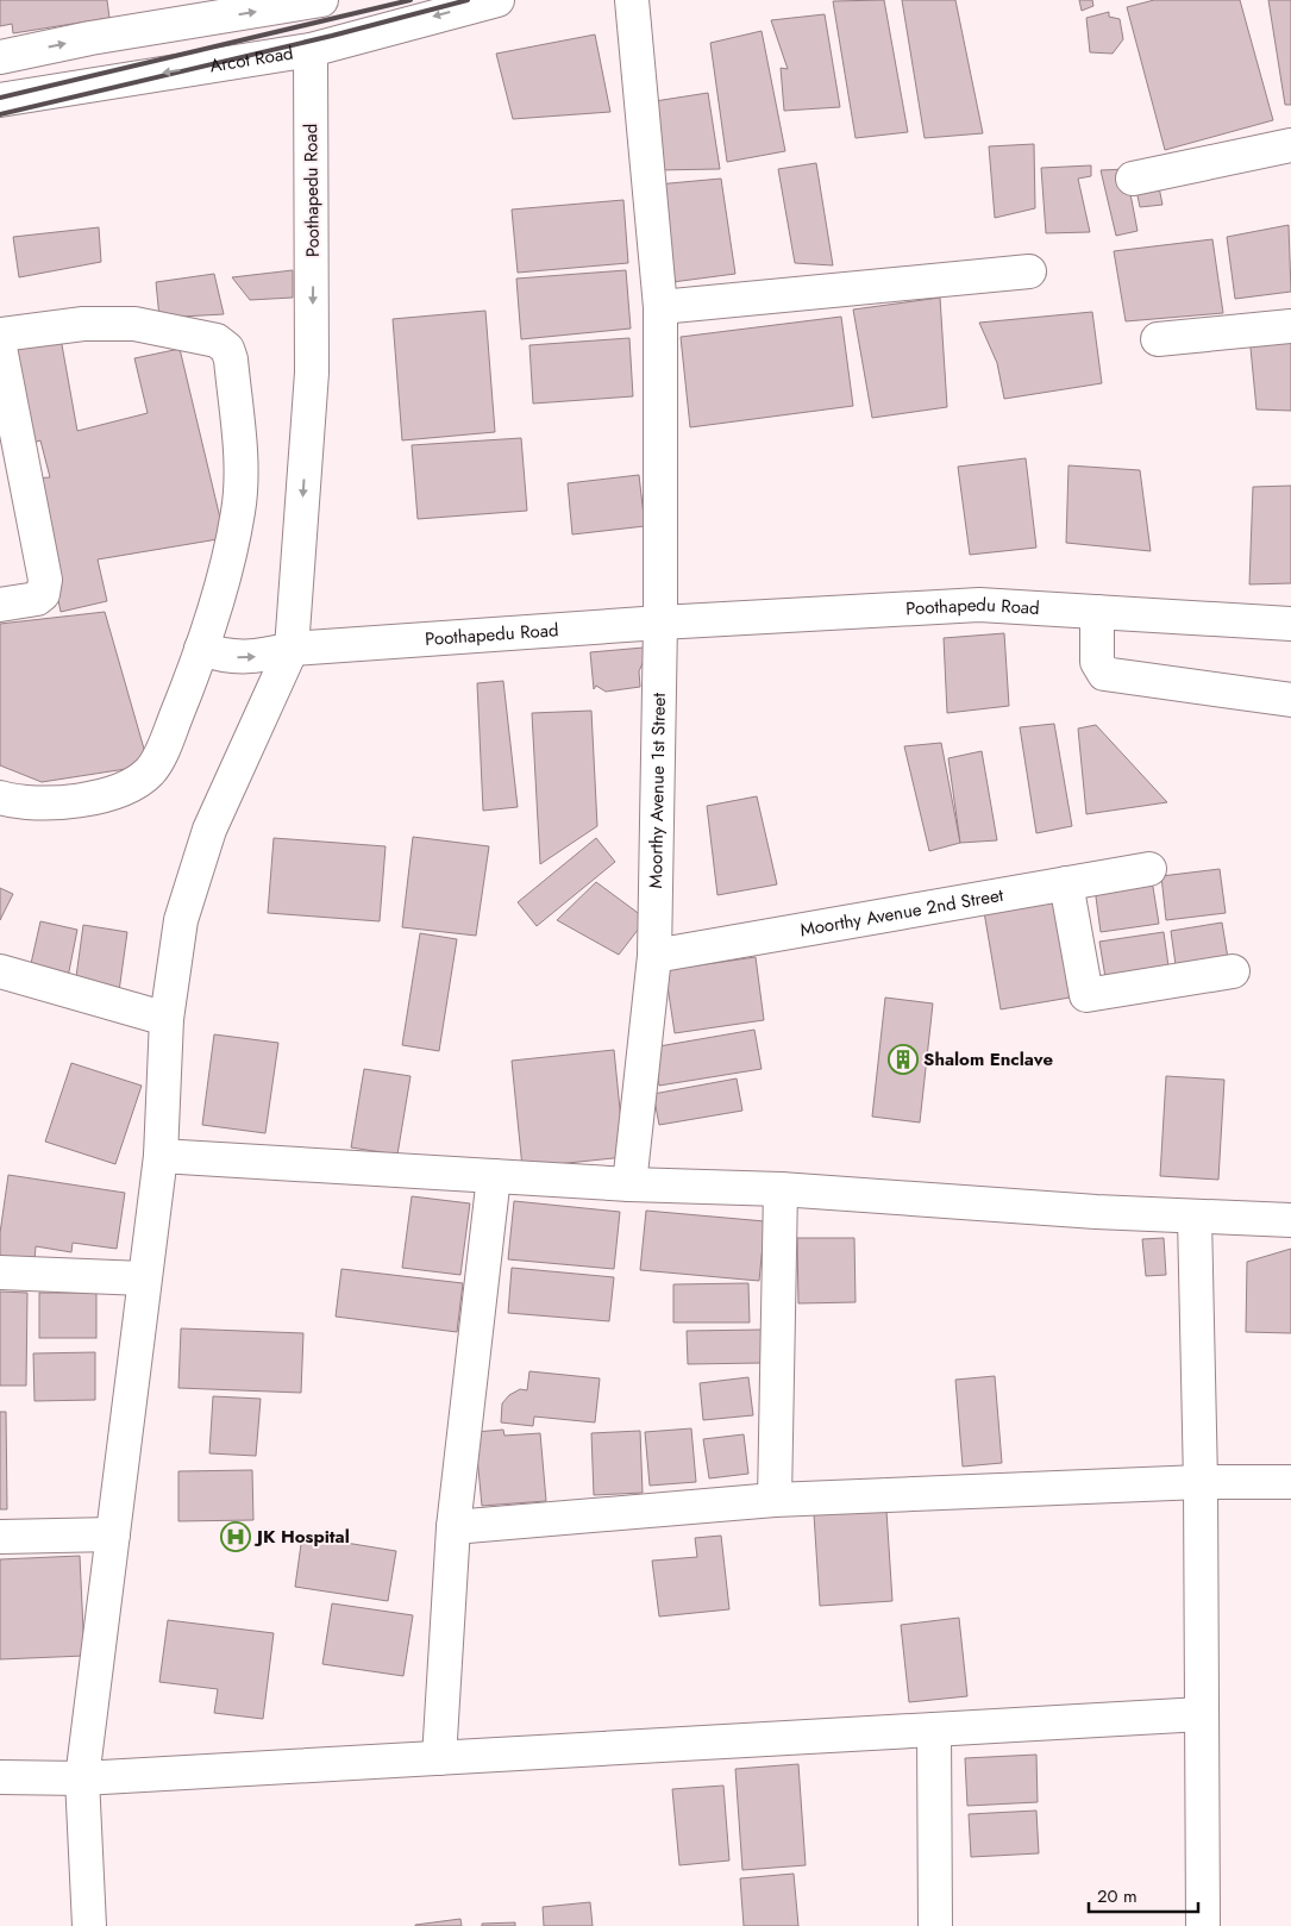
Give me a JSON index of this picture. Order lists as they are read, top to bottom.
{
  "streets": {
    "street": [
      "Arcot Road",
      "Poothapedu Road",
      "Moorthy Avenue 1st Street",
      "Moorthy Avenue 2nd Street"
    ]
  },
  "crossings": [
    ["Arcot Road", "Poothapedu Road"],
    ["Poothapedu Road", "Moorthy Avenue 1st Street"],
    ["Moorthy Avenue 1st Street", "Moorthy Avenue 2nd Street"]
  ],
  "one_way": ["Poothapedu Road"],
  "places": {
    "building": ["Shalom Enclave"],
    "hospital": ["JK Hospital"]
  },
  "scale_bar": "20 m"
}
